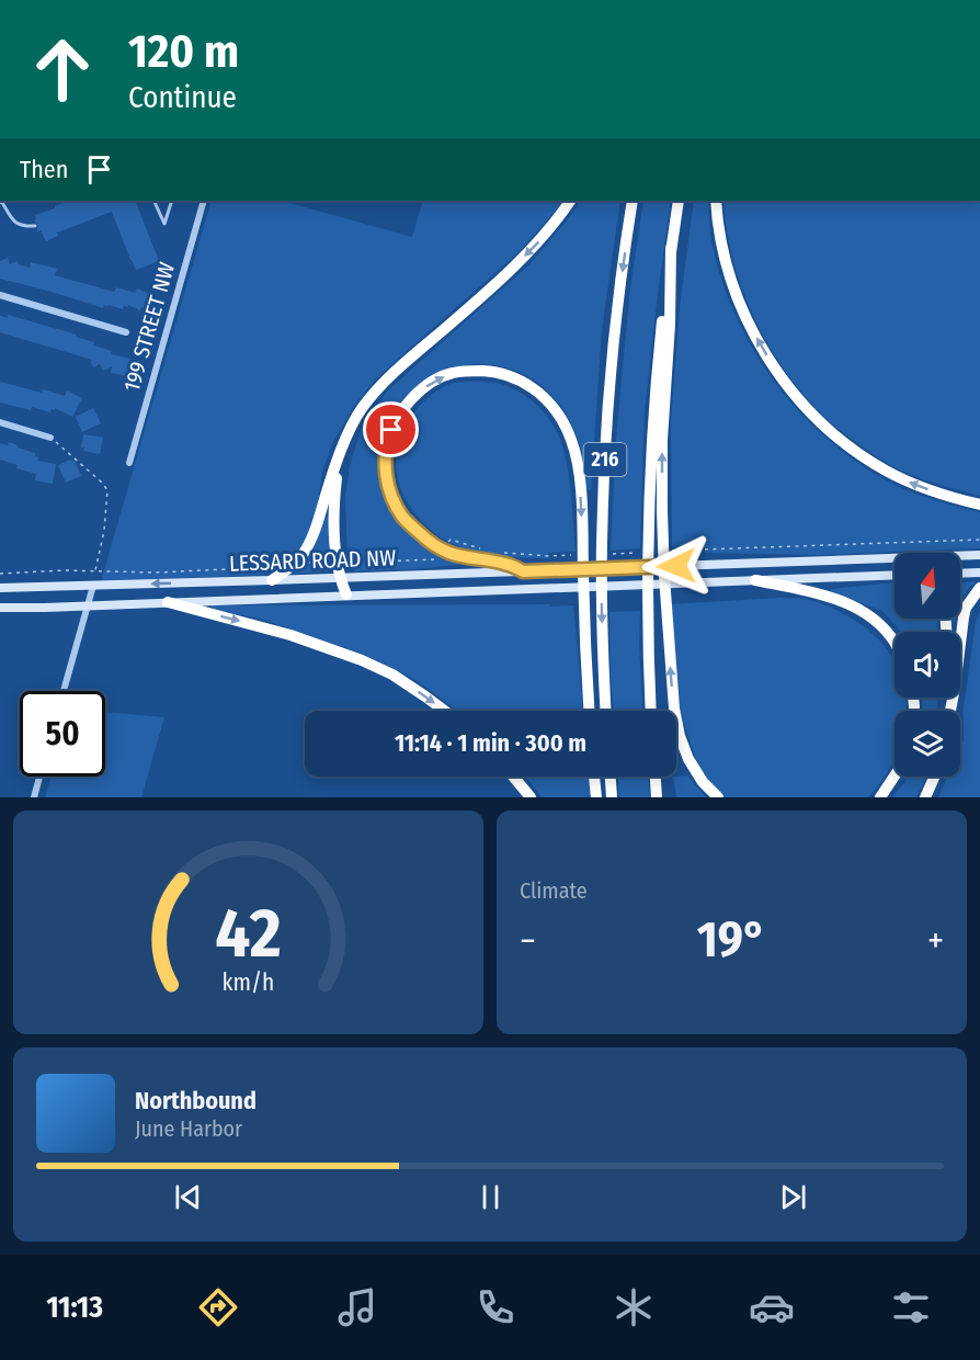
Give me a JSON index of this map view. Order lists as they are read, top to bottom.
{
  "streets": {
    "highway": ["216"],
    "main road": ["LESSARD ROAD NW"],
    "street": ["199 STREET NW"]
  },
  "north": "top",
  "page": {
    "turn": ["120 m", "Continue"],
    "then": "Then",
    "limit": "50",
    "trip": "11:14 · 1 min · 300 m",
    "tile": "Climate",
    "heat": ["−", "19°", "+"],
    "song": ["Northbound", "June Harbor"],
    "tabs": "11:13",
    "gauge": ["42", "km/h"]
  }
}
